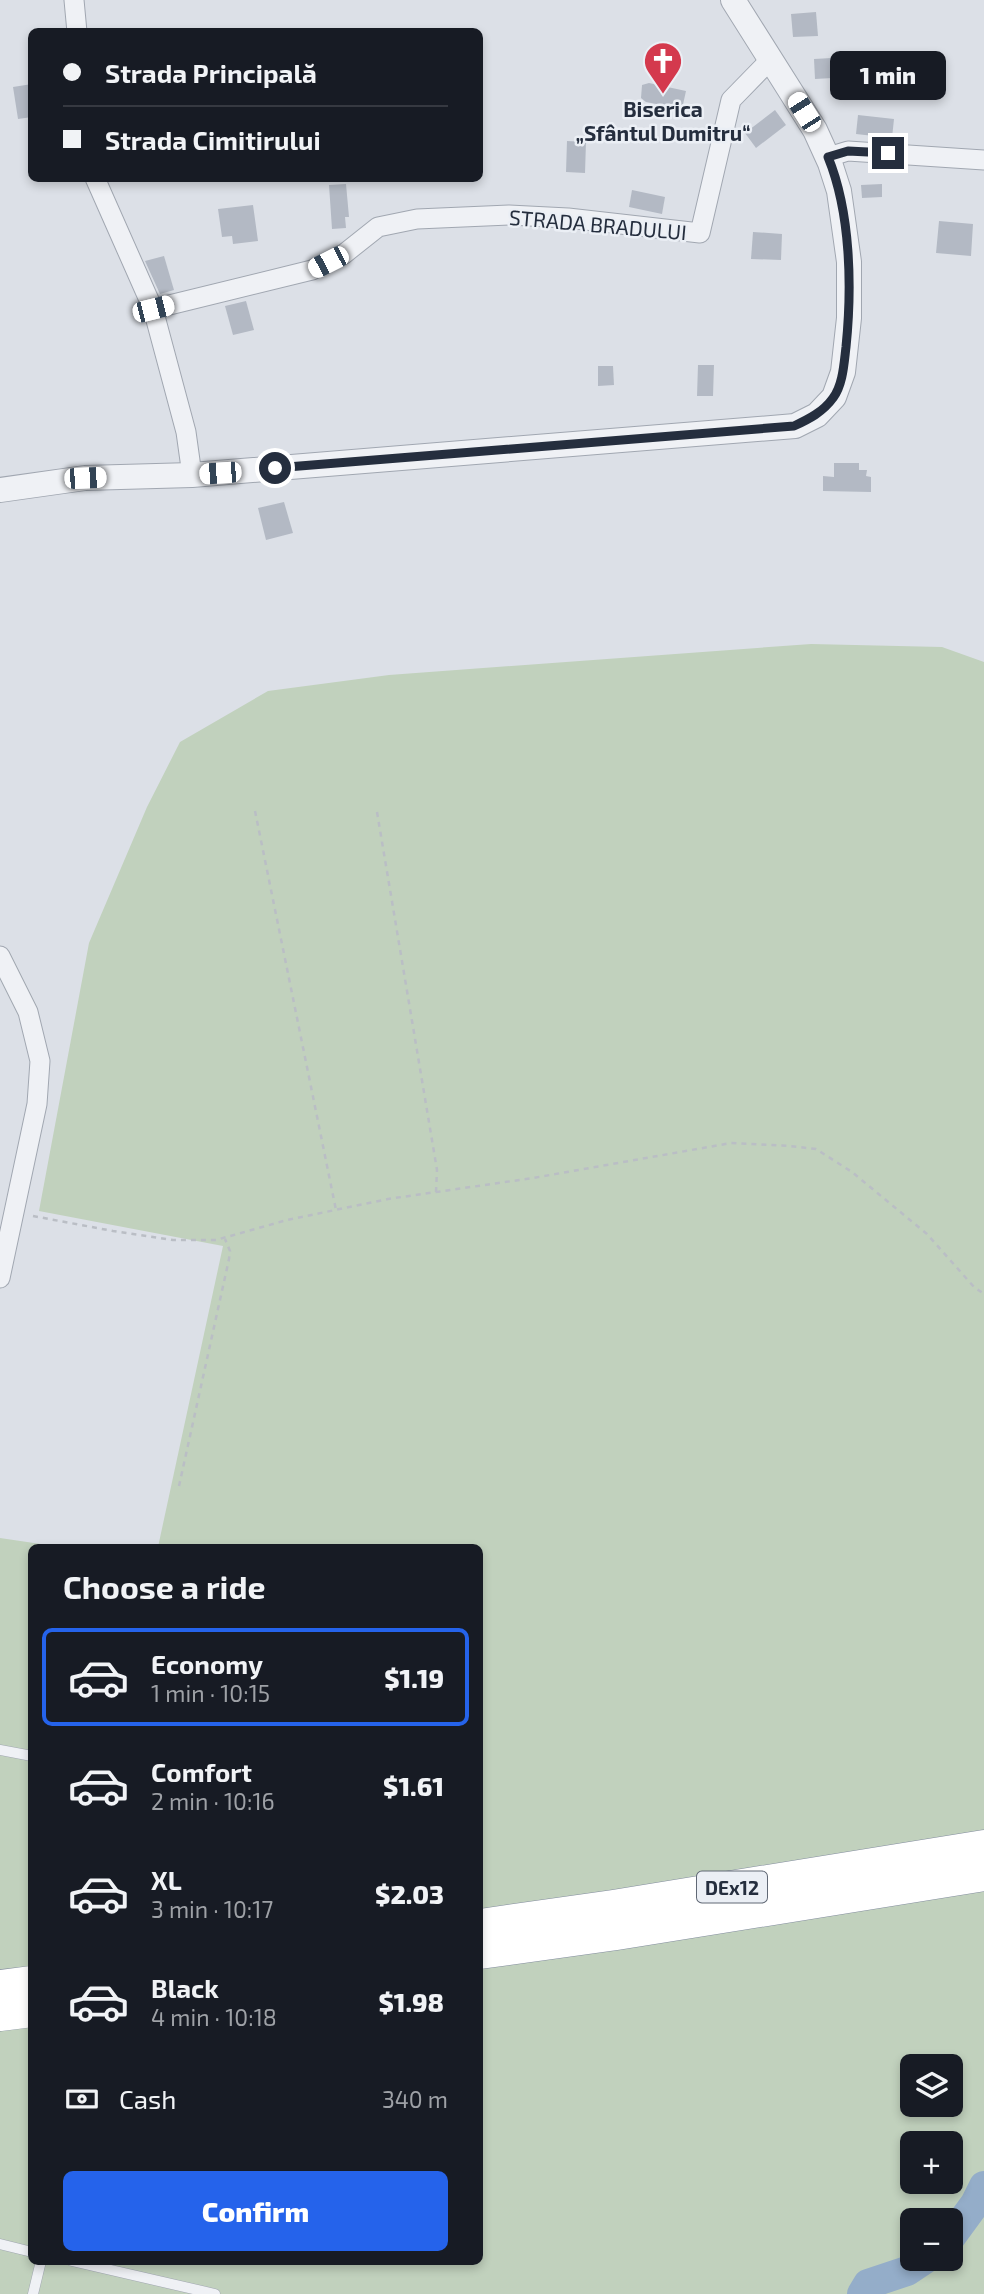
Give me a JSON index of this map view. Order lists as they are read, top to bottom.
{
  "streets": {
    "highway": ["DEx12"],
    "street": ["STRADA BRADULUI"]
  },
  "places": {
    "church": ["Biserica „Sfântul Dumitru“"]
  },
  "page": {
    "banner": ["Strada Principală", "Strada Cimitirului"],
    "bubble": "1 min",
    "heading": "Choose a ride",
    "list": [
      {
        "name": "Economy",
        "note": "1 min · 10:15",
        "value": "$1.19"
      },
      {
        "name": "Comfort",
        "note": "2 min · 10:16",
        "value": "$1.61"
      },
      {
        "name": "XL",
        "note": "3 min · 10:17",
        "value": "$2.03"
      },
      {
        "name": "Black",
        "note": "4 min · 10:18",
        "value": "$1.98"
      }
    ],
    "map_buttons": ["+", "−"],
    "pay": ["Cash", "340 m"],
    "buttons": "Confirm"
  }
}
